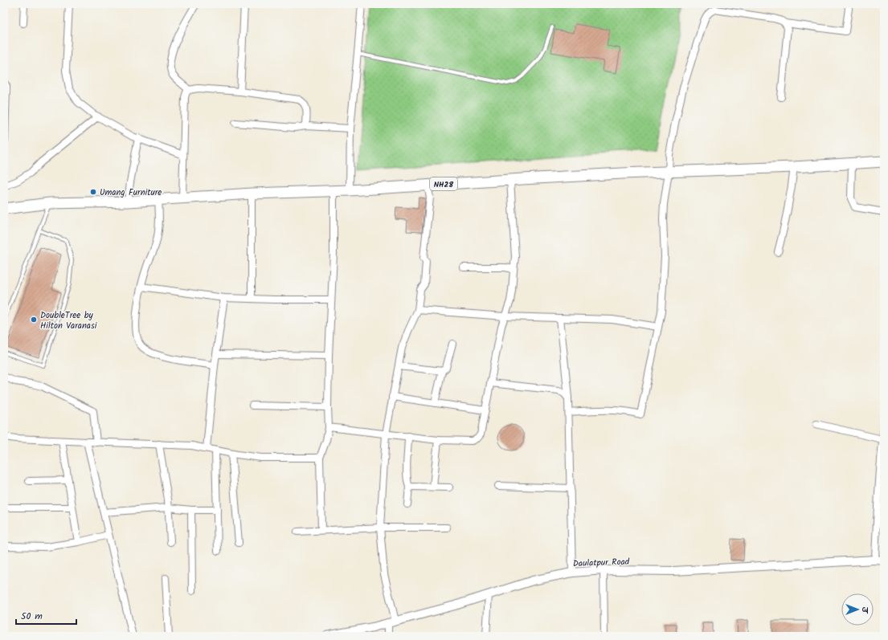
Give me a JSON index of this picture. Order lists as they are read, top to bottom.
{
  "streets": {
    "highway": ["NH28"],
    "street": ["Daulatpur Road"]
  },
  "places": ["Umang Furniture", "DoubleTree by Hilton Varanasi"],
  "scale_bar": "50 m",
  "north": "right"
}
